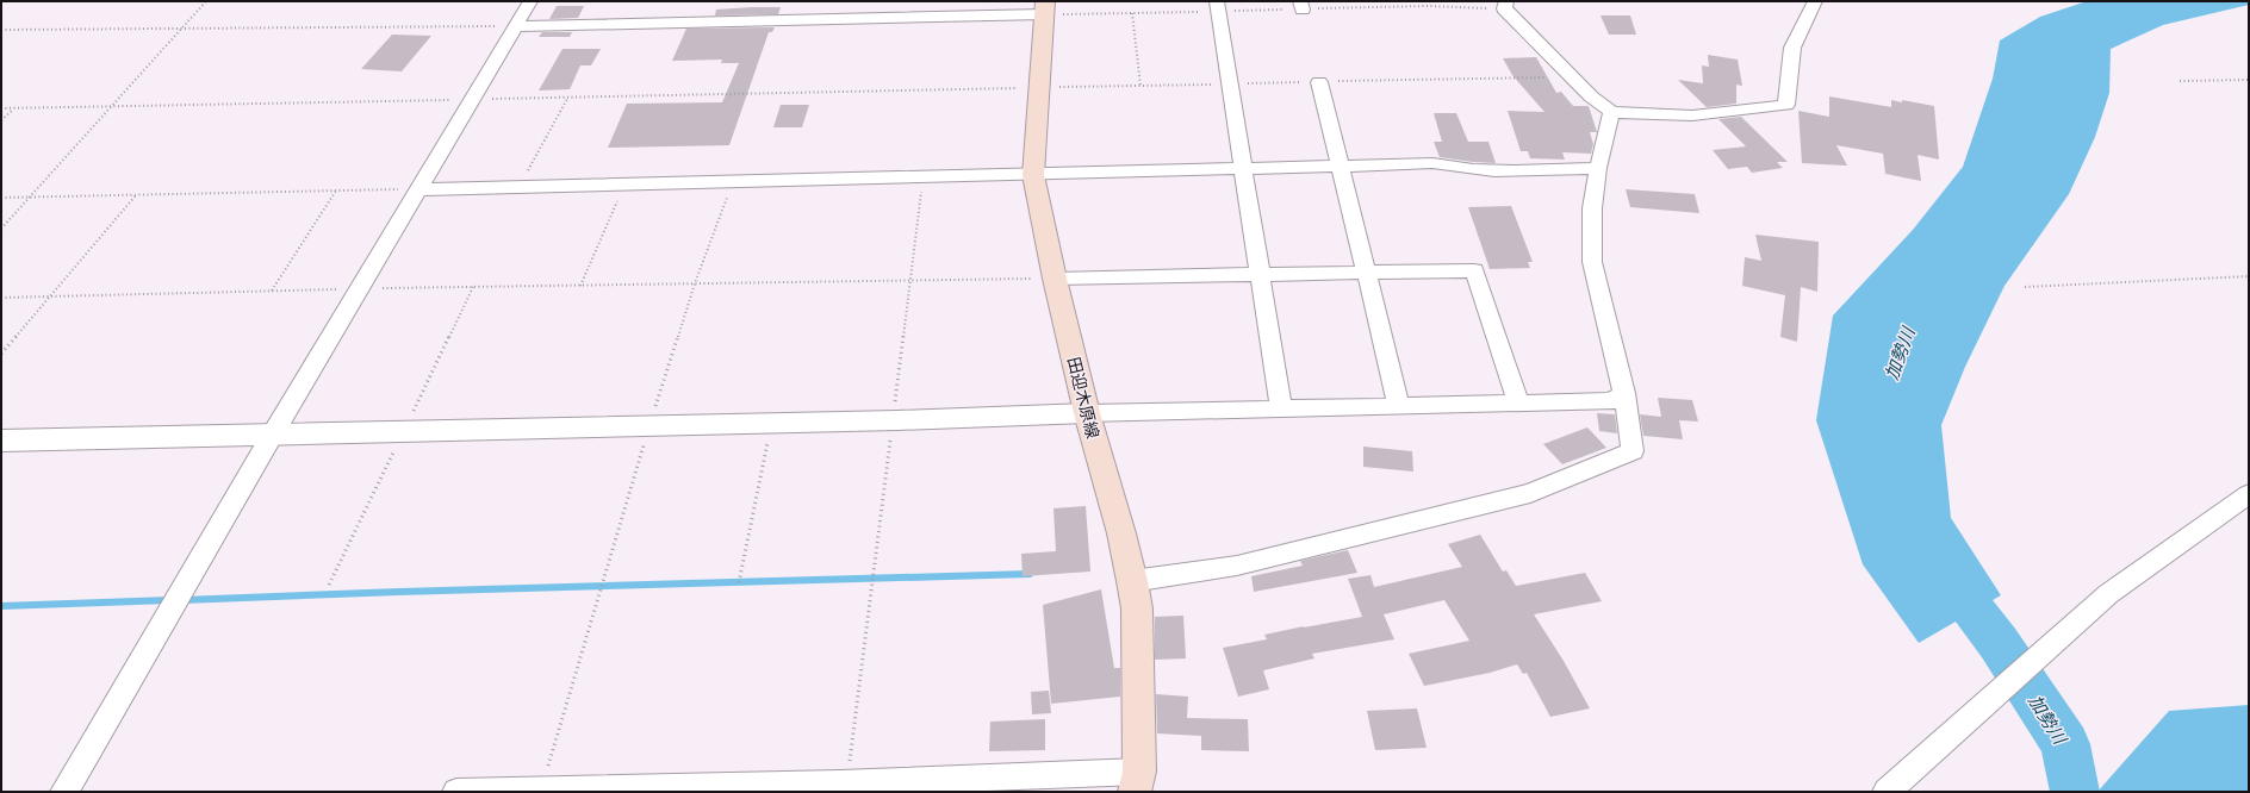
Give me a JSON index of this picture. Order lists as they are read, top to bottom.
{
  "streets": {
    "main road": ["田迎木原線"]
  },
  "water": ["加勢川"]
}
